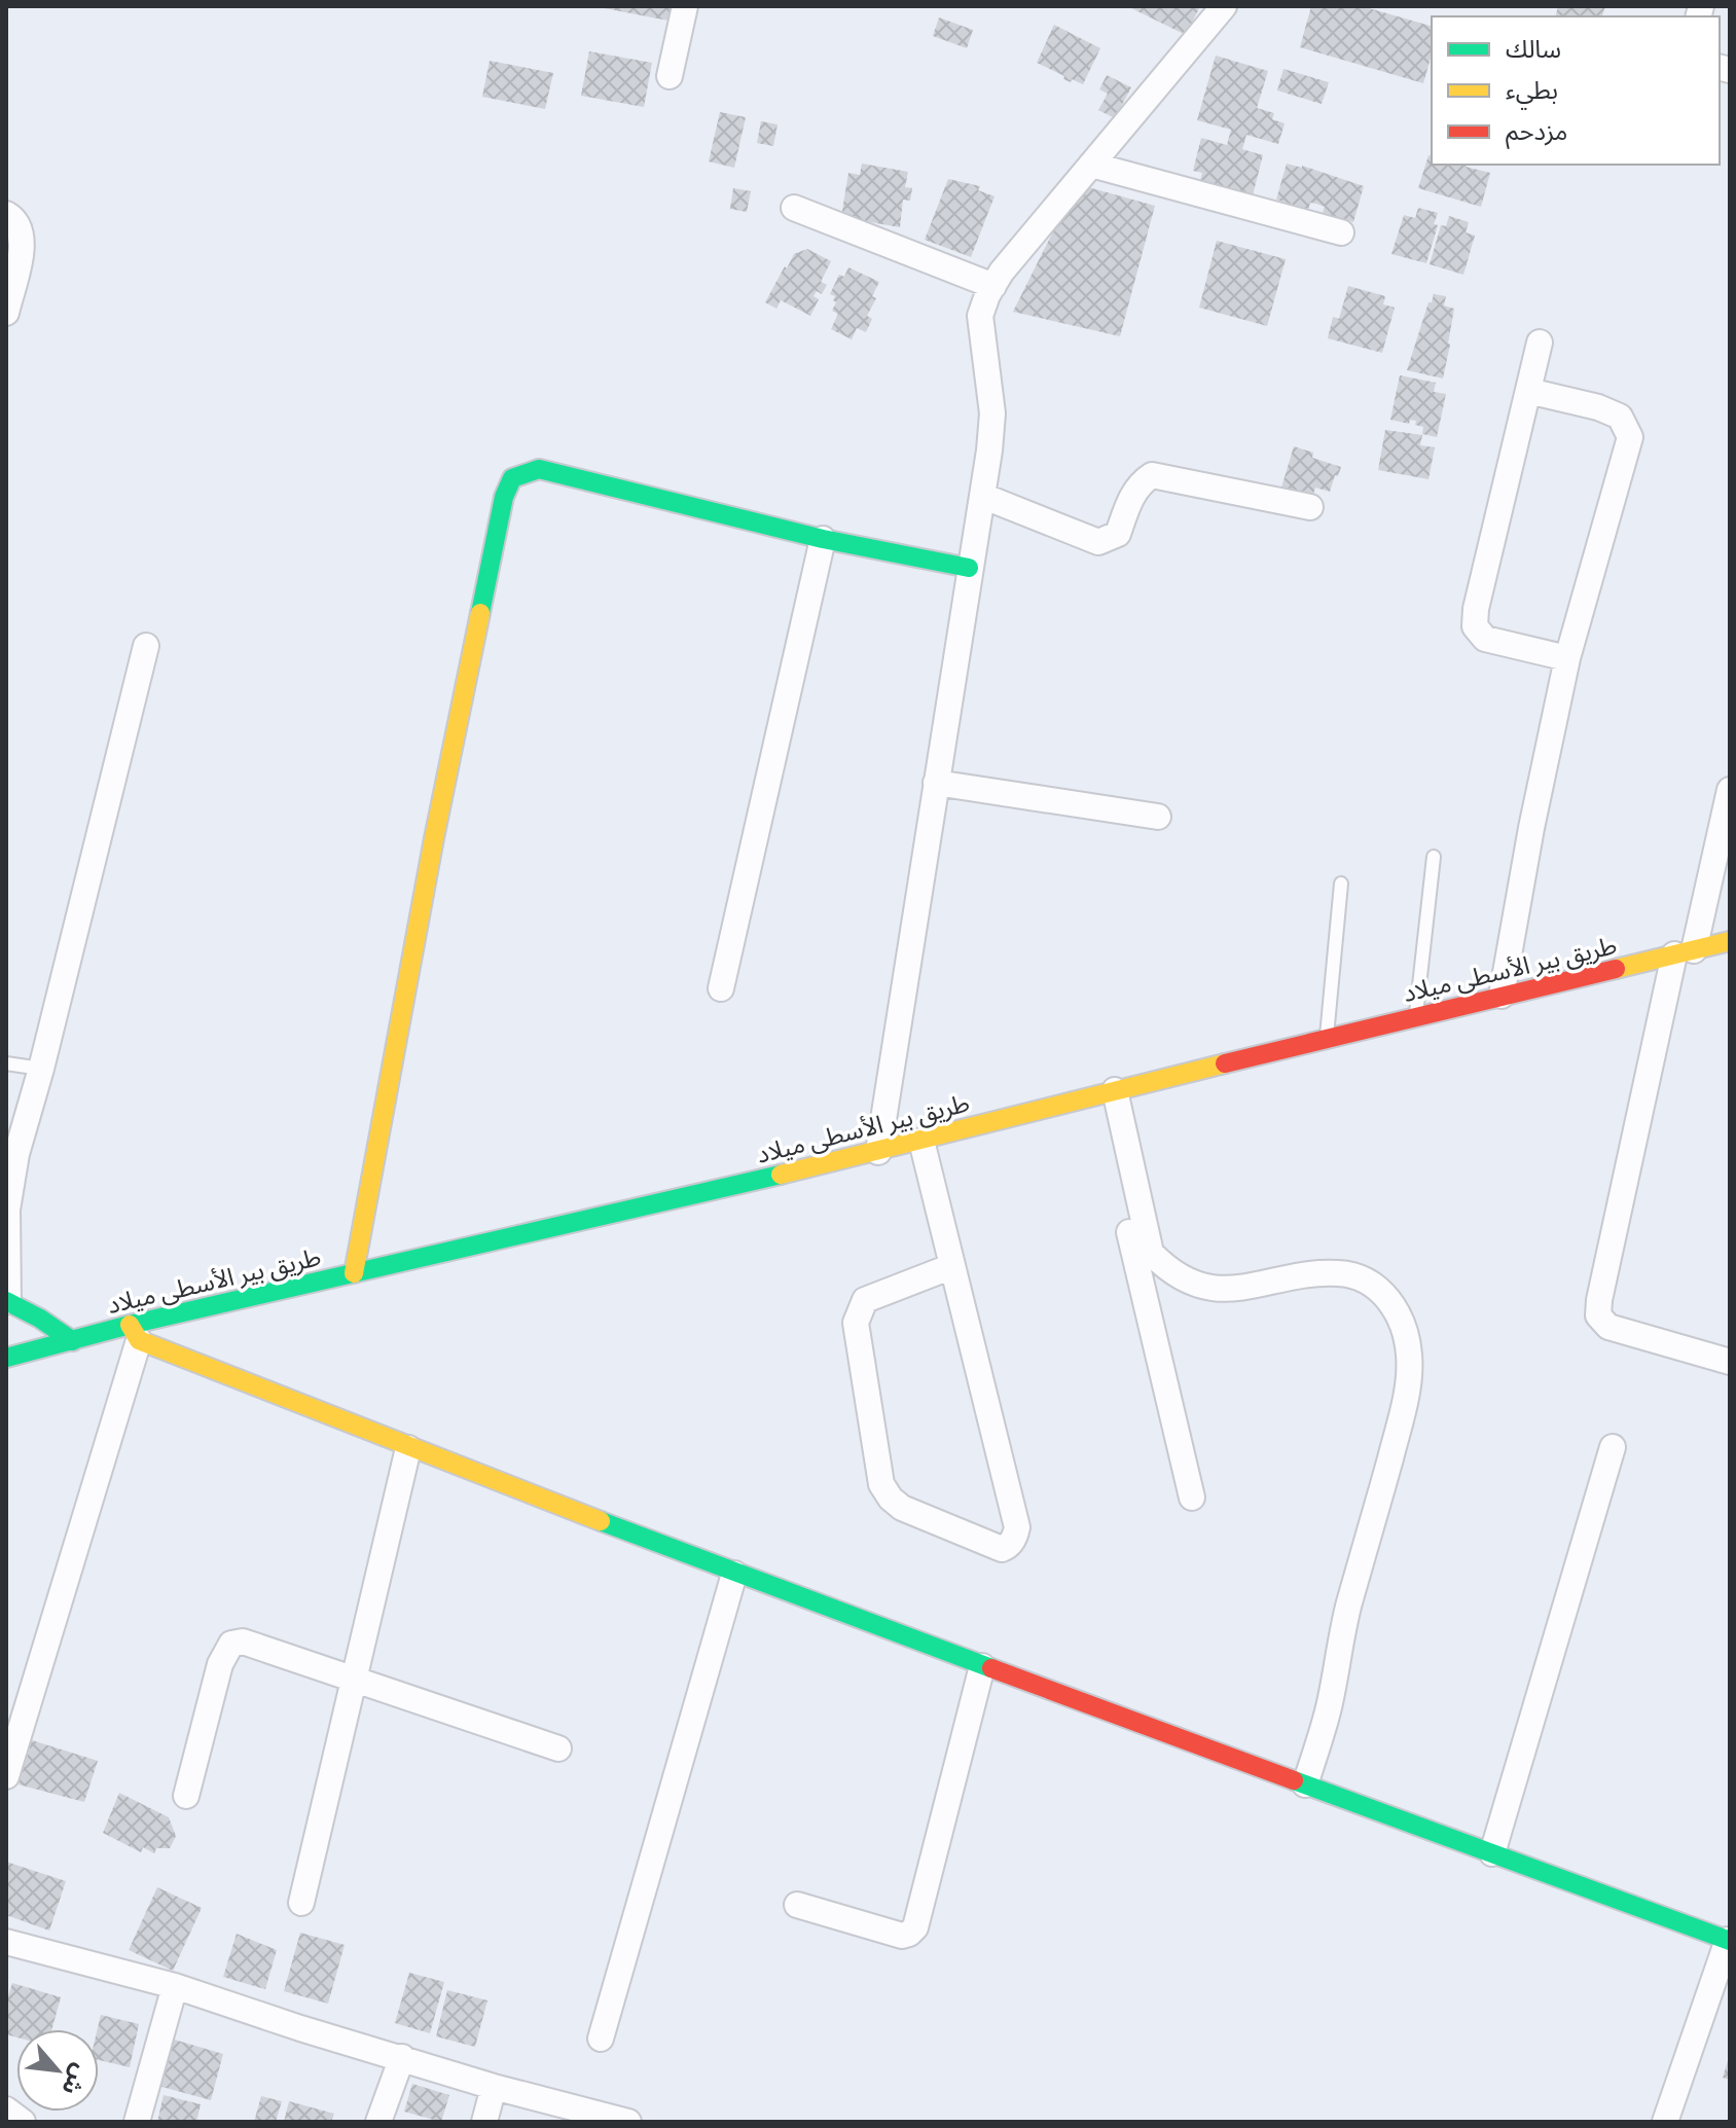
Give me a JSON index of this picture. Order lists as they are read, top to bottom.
{
  "streets": {
    "street": ["طريق بير الأسطى ميلاد"]
  },
  "legend": ["سالك", "بطيء", "مزدحم"],
  "north": "bottom right"
}
